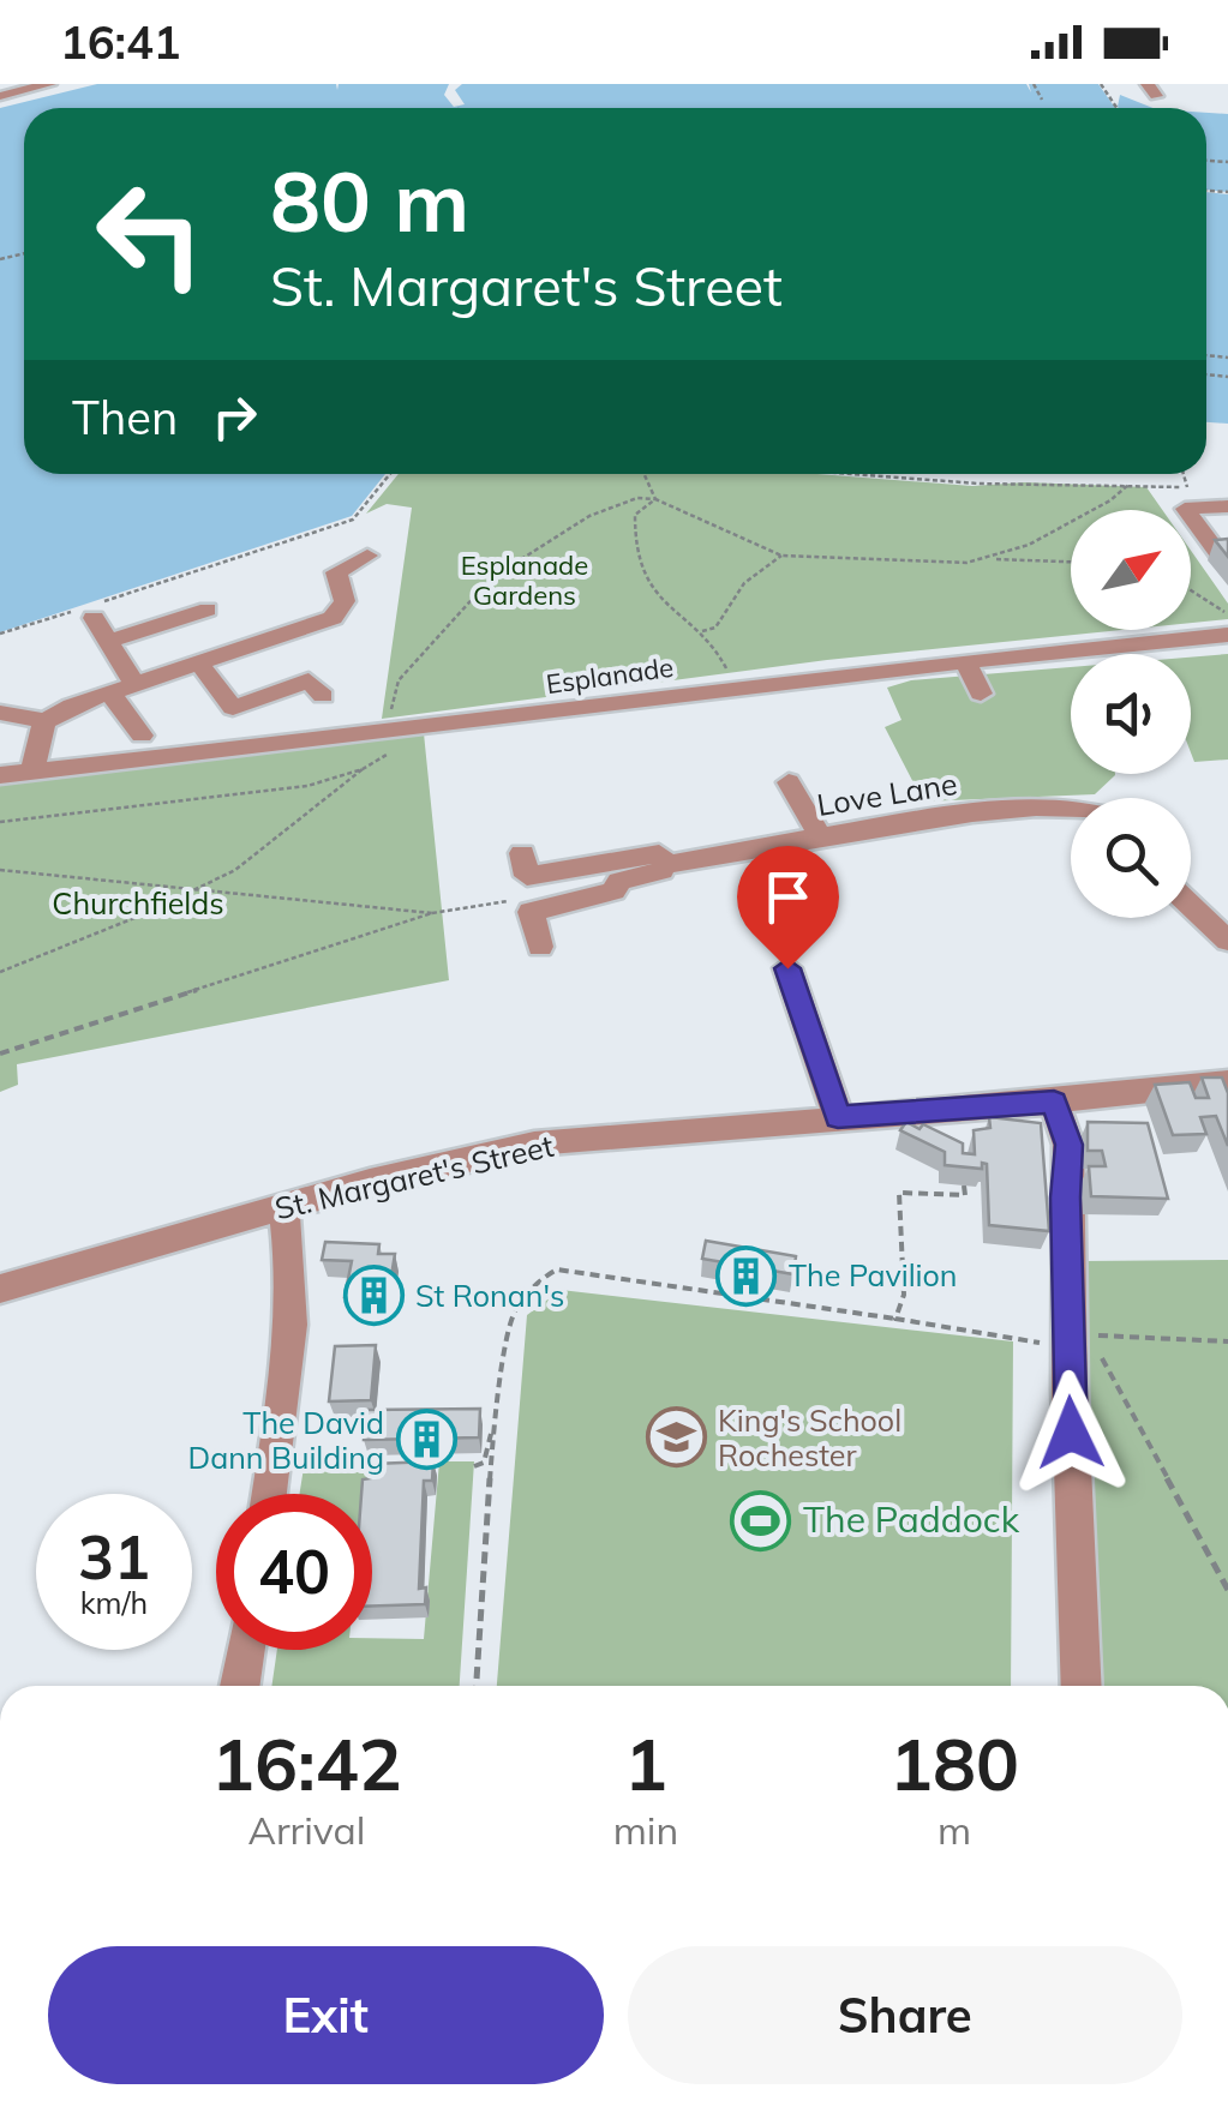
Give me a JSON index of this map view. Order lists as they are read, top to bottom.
{
  "streets": {
    "street": ["Esplanade", "Love Lane", "St. Margaret's Street"]
  },
  "parks": ["Esplanade Gardens", "Churchfields"],
  "places": {
    "building": ["The Pavilion", "St Ronan's", "The David Dann Building"],
    "school or university": ["King's School Rochester"],
    "sports": ["The Paddock"]
  },
  "north": "top right",
  "page": {
    "status": "16:41",
    "turn": ["80 m", "St. Margaret's Street"],
    "then": "Then",
    "speed": "31 km/h",
    "limit": "40",
    "eta": [
      "16:42",
      "Arrival",
      "1",
      "min",
      "180",
      "m"
    ],
    "buttons": ["Exit", "Share"]
  }
}
